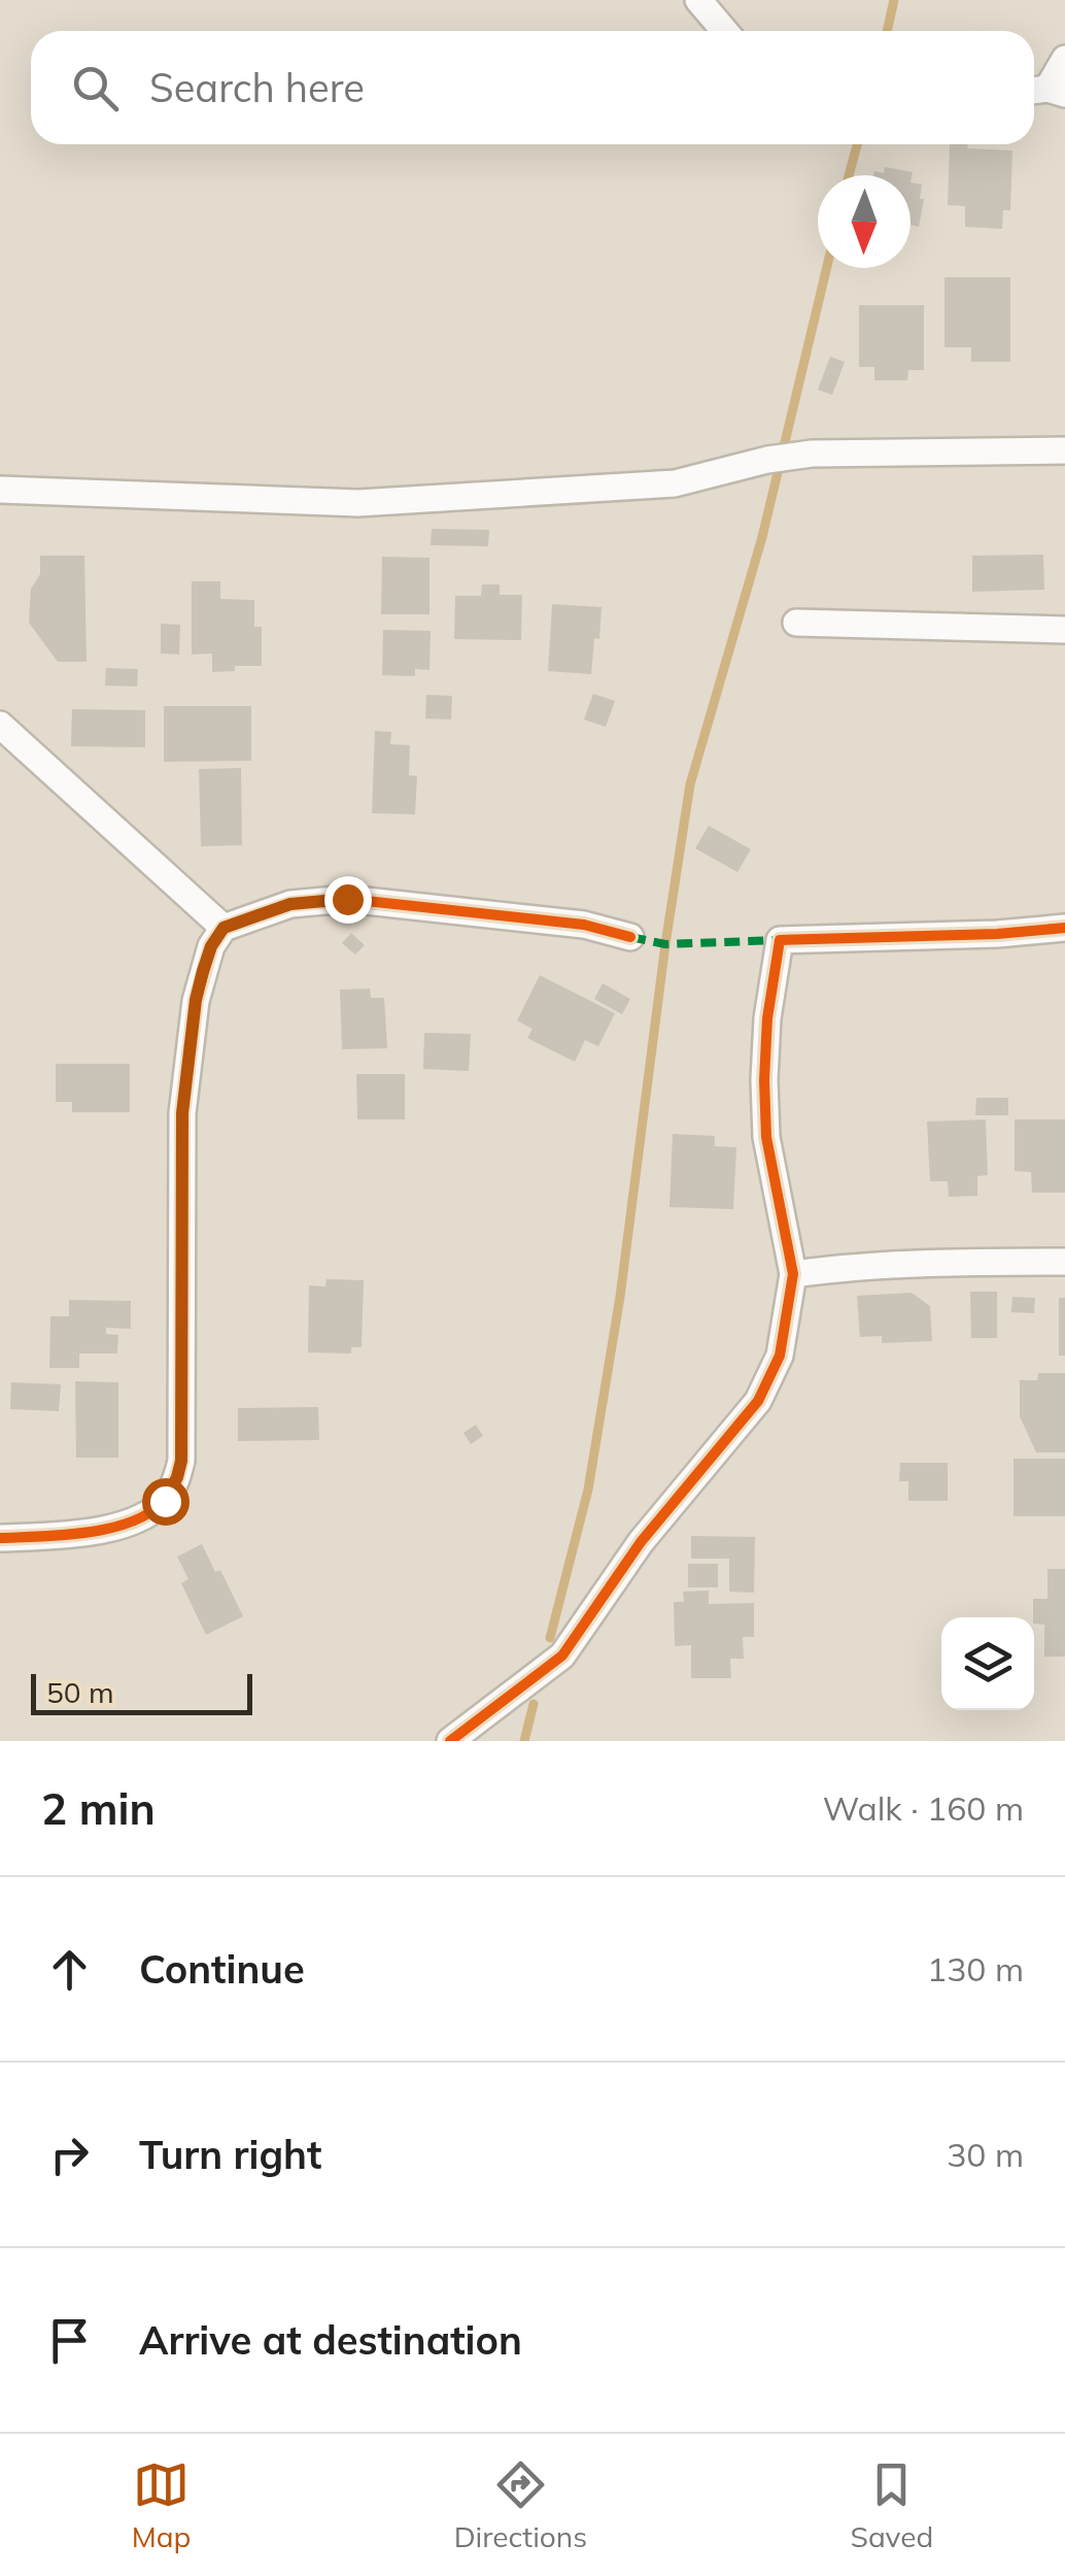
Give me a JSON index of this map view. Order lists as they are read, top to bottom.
{
  "scale_bar": "50 m",
  "north": "bottom",
  "page": {
    "search": "Search here",
    "scale": "50 m",
    "heading": ["2 min", "Walk · 160 m"],
    "list": [
      ["Continue", "130 m"],
      ["Turn right", "30 m"],
      "Arrive at destination"
    ],
    "nav": ["Map", "Directions", "Saved"]
  }
}
